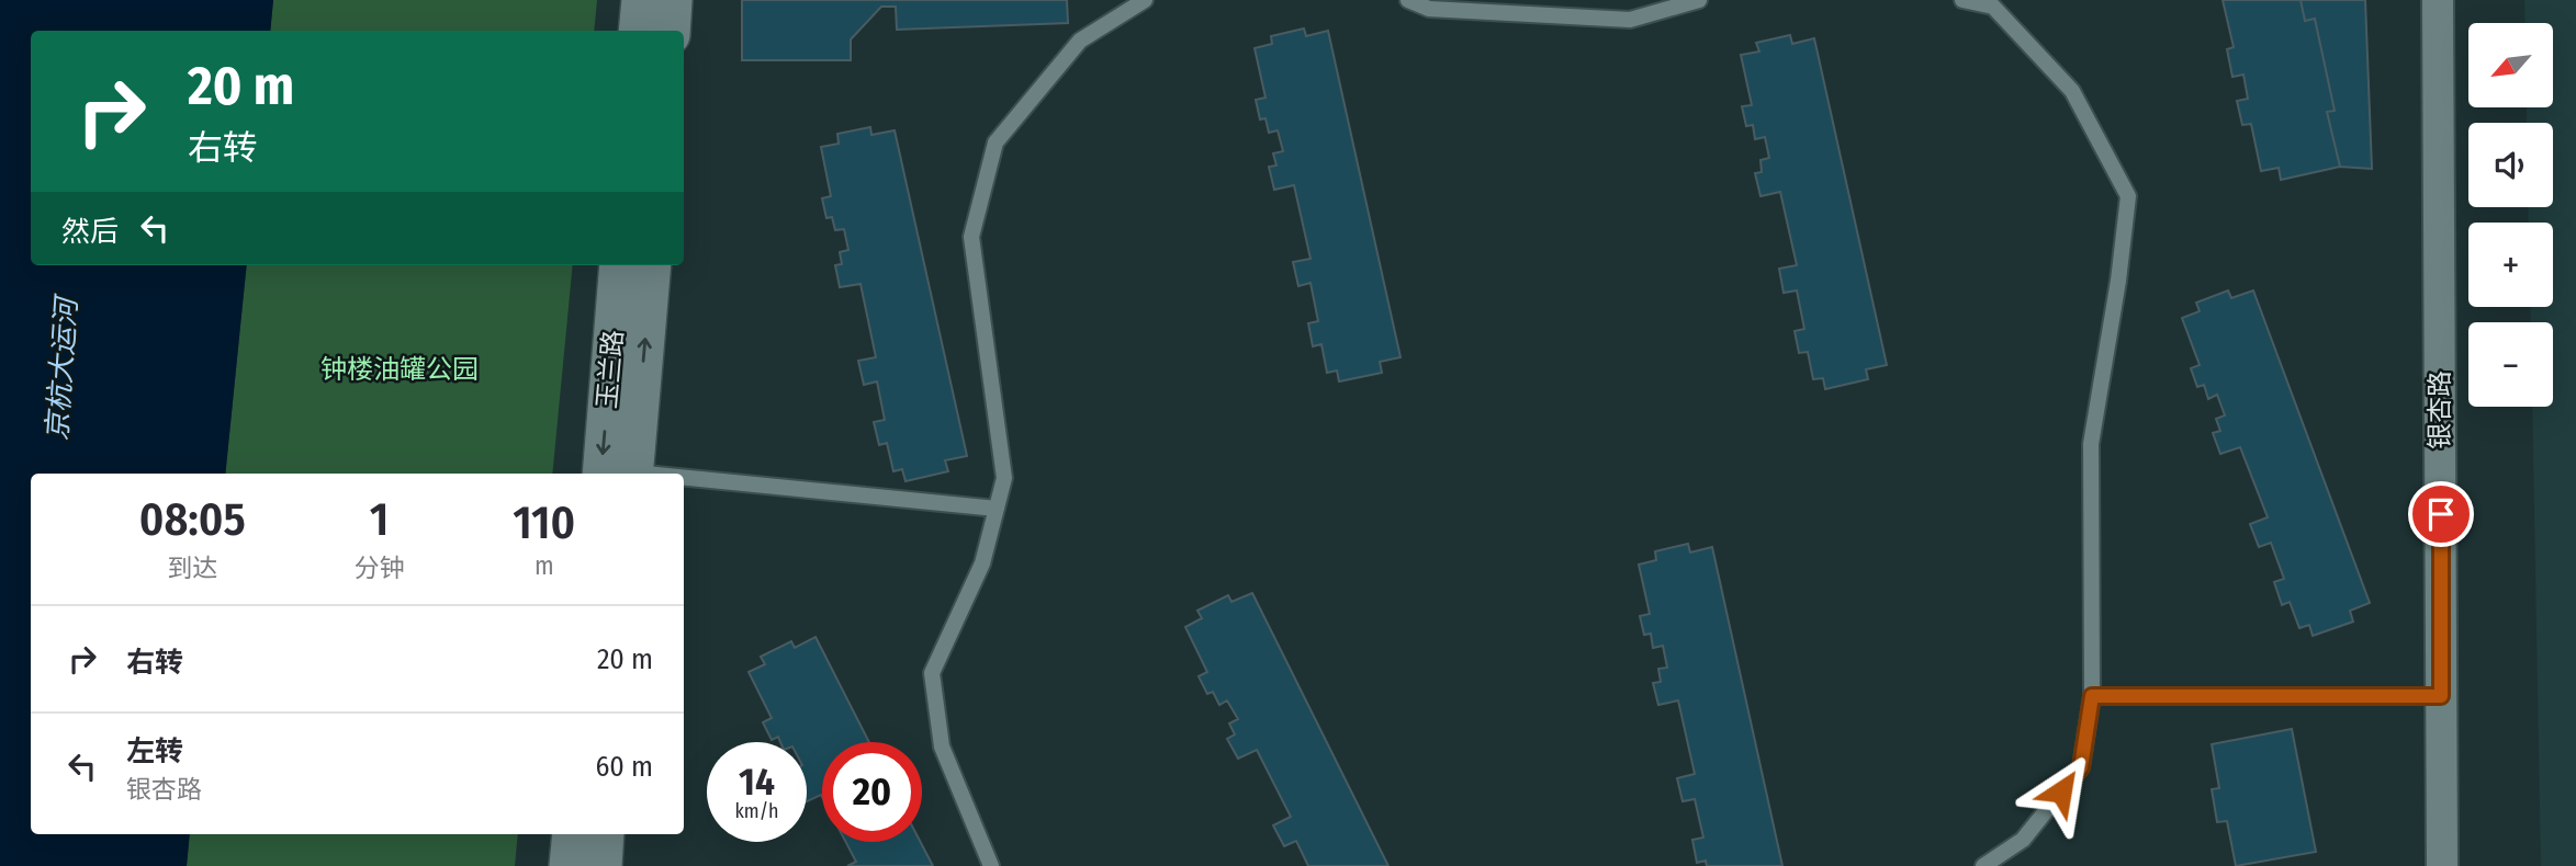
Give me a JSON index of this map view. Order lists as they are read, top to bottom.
{
  "streets": {
    "street": ["玉兰路", "银杏路"]
  },
  "water": ["京杭大运河"],
  "parks": ["钟楼油罐公园"],
  "north": "bottom left",
  "page": {
    "map_buttons": ["+", "−"],
    "turn": ["20 m", "右转"],
    "then": "然后",
    "eta": [
      "08:05",
      "到达",
      "1",
      "分钟",
      "110",
      "m"
    ],
    "list": [
      {
        "name": "右转",
        "value": "20 m"
      },
      {
        "name": "左转",
        "note": "银杏路",
        "value": "60 m"
      }
    ],
    "speed": "14 km/h",
    "limit": "20"
  }
}
